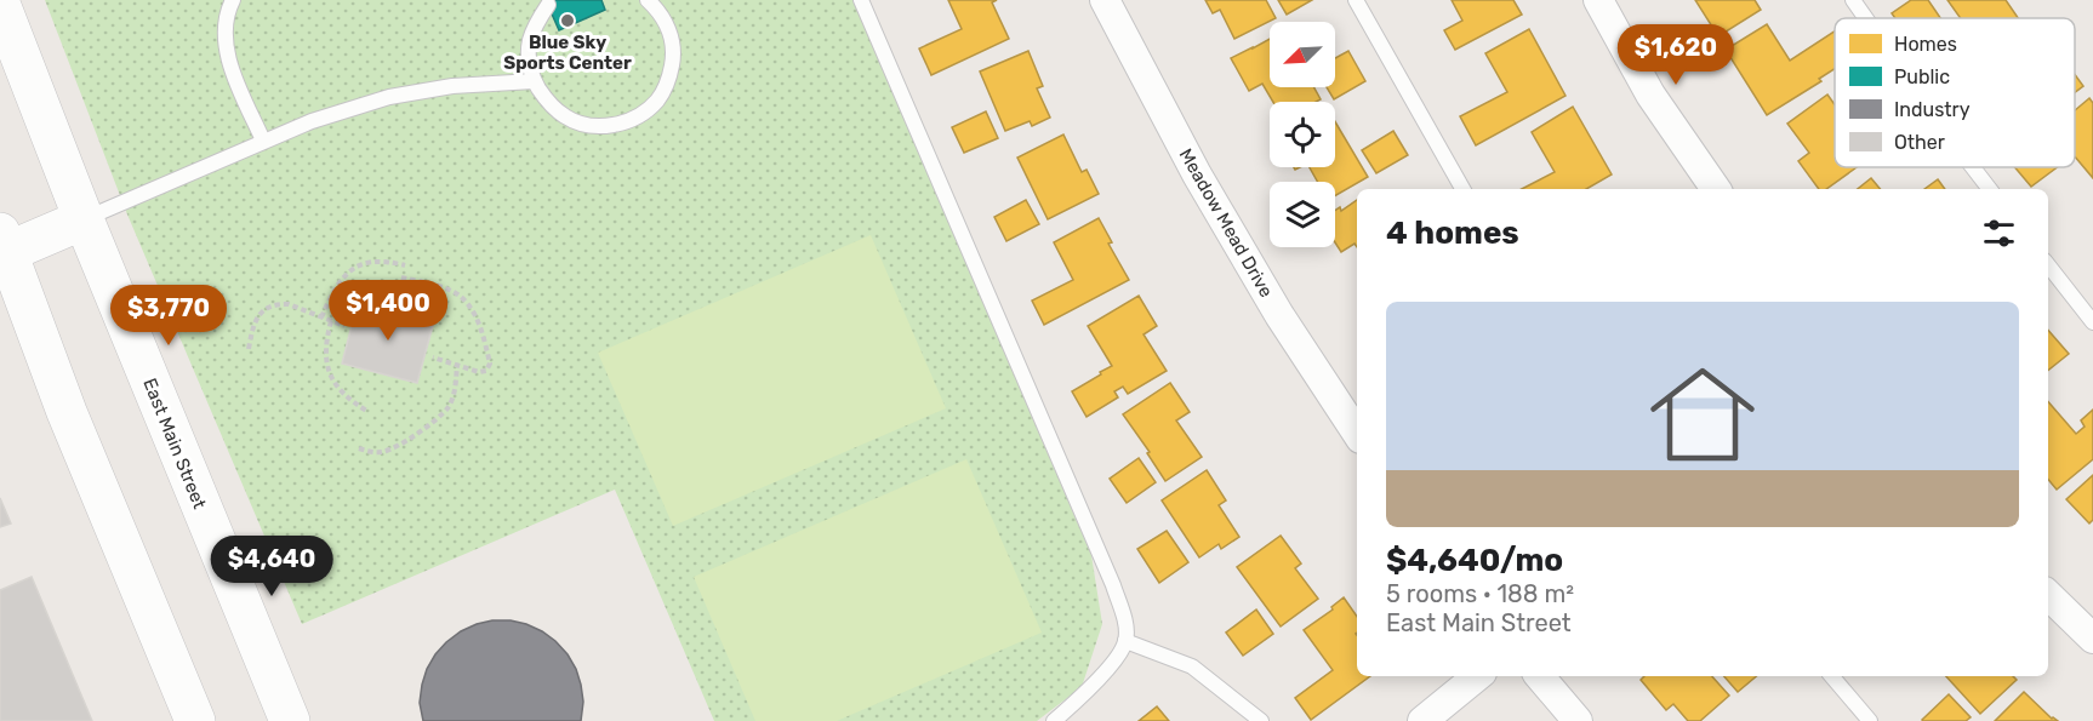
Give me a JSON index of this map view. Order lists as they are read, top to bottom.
{
  "streets": {
    "main road": ["East Main Street"],
    "street": ["Meadow Mead Drive"]
  },
  "places": ["Blue Sky Sports Center"],
  "legend": [
    "Homes",
    "Public",
    "Industry",
    "Other"
  ],
  "north": "bottom left",
  "page": {
    "price": [
      "$1,620",
      "$1,400",
      "$3,770",
      "$4,640"
    ],
    "heading": "4 homes",
    "list": [
      {
        "name": "$4,640/mo",
        "note": "5 rooms · 188 m² · East Main Street"
      }
    ]
  }
}
